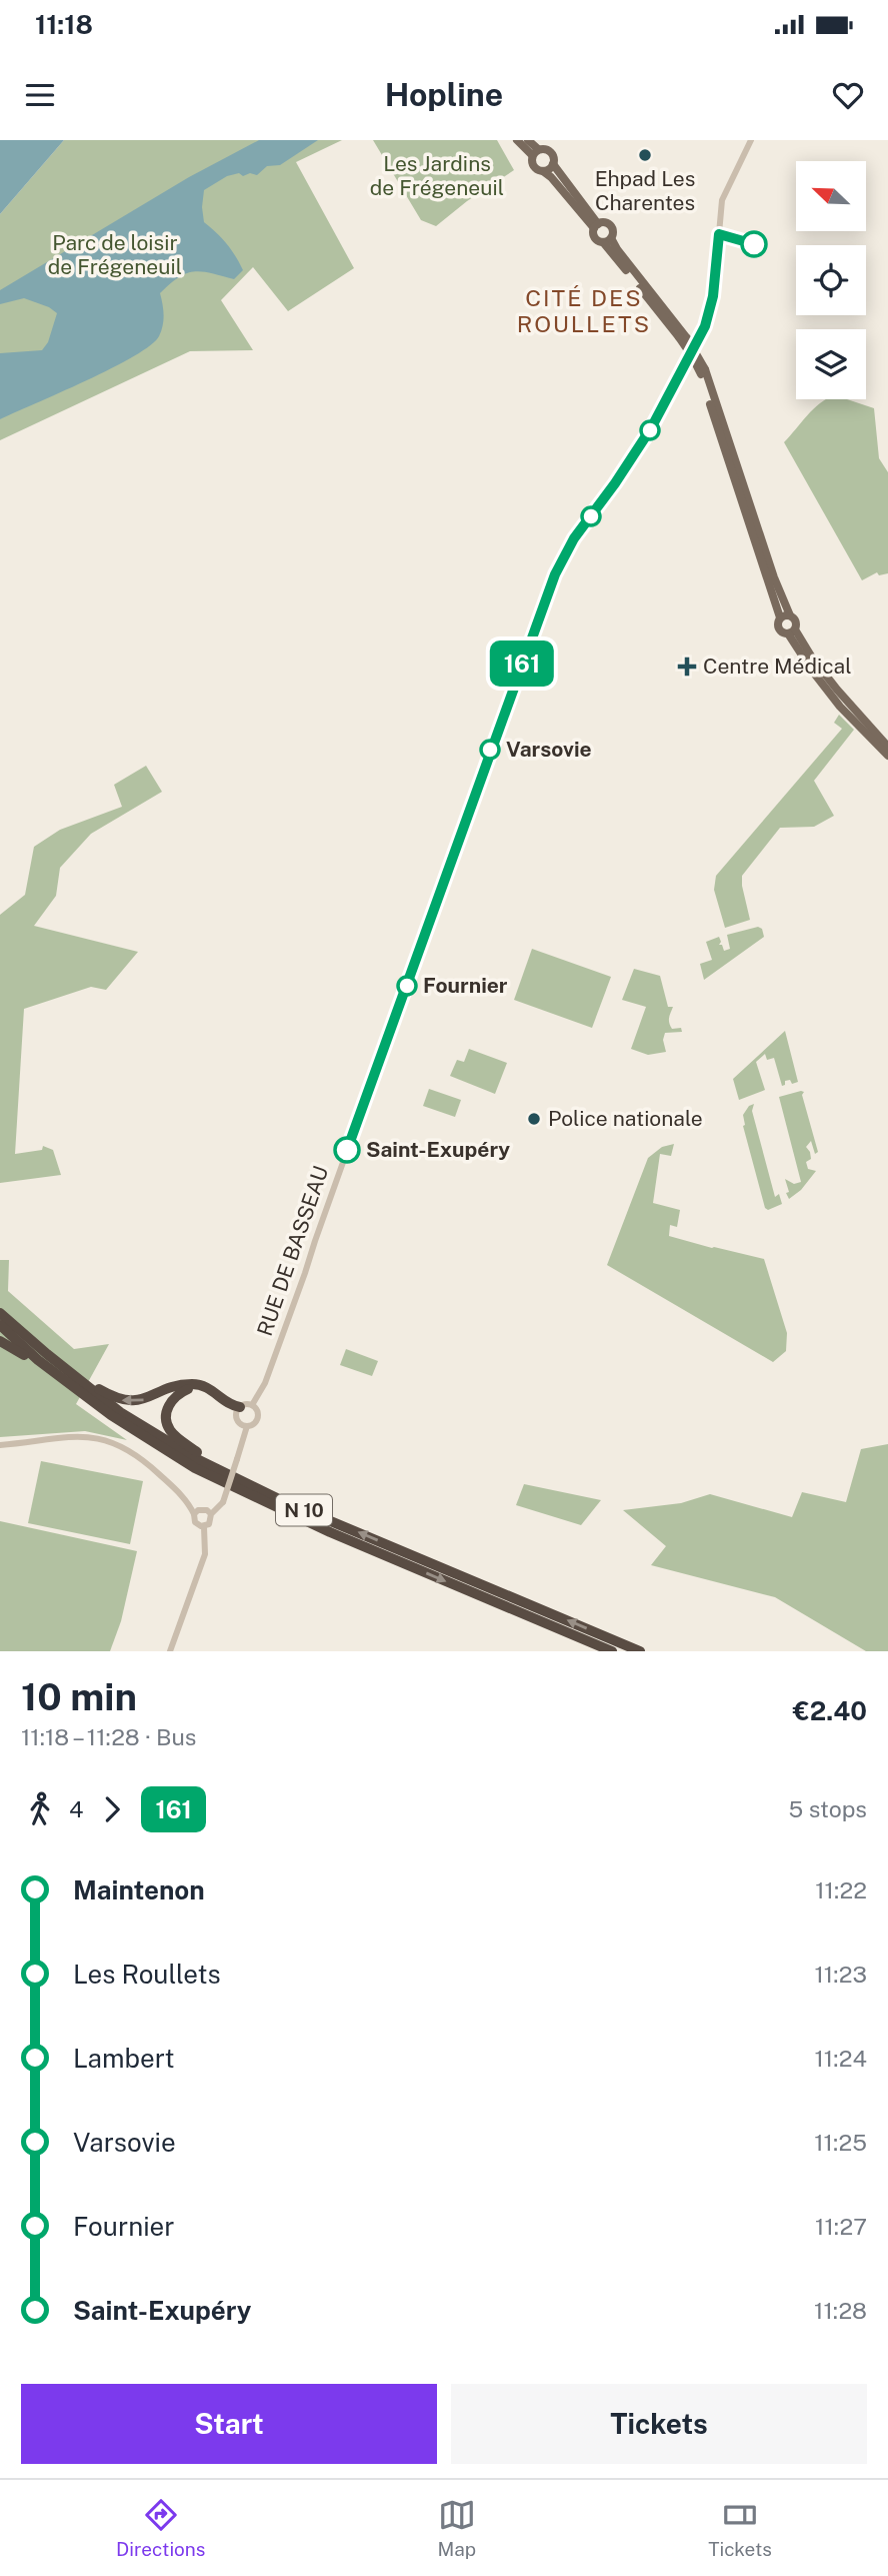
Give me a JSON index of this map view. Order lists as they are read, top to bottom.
{
  "streets": {
    "highway": ["N 10"],
    "street": ["RUE DE BASSEAU"]
  },
  "districts": ["CITÉ DES ROULLETS"],
  "parks": ["Les Jardins de Frégeneuil", "Parc de loisir de Frégeneuil"],
  "places": {
    "other": [
      "Ehpad Les Charentes",
      "Varsovie",
      "Fournier",
      "Police nationale",
      "Saint-Exupéry"
    ],
    "health": ["Centre Médical"]
  },
  "lines": ["bus line 161"],
  "north": "top left",
  "page": {
    "status": "11:18",
    "header": "Hopline",
    "on_map": "161",
    "heading": ["10 min", "11:18 – 11:28 · Bus", "€2.40"],
    "legs": ["4", "161", "5 stops"],
    "list": [
      {
        "name": "Maintenon",
        "value": "11:22"
      },
      {
        "name": "Les Roullets",
        "value": "11:23"
      },
      {
        "name": "Lambert",
        "value": "11:24"
      },
      {
        "name": "Varsovie",
        "value": "11:25"
      },
      {
        "name": "Fournier",
        "value": "11:27"
      },
      {
        "name": "Saint-Exupéry",
        "value": "11:28"
      }
    ],
    "buttons": ["Start", "Tickets"],
    "tabs": ["Directions", "Map", "Tickets"]
  }
}
